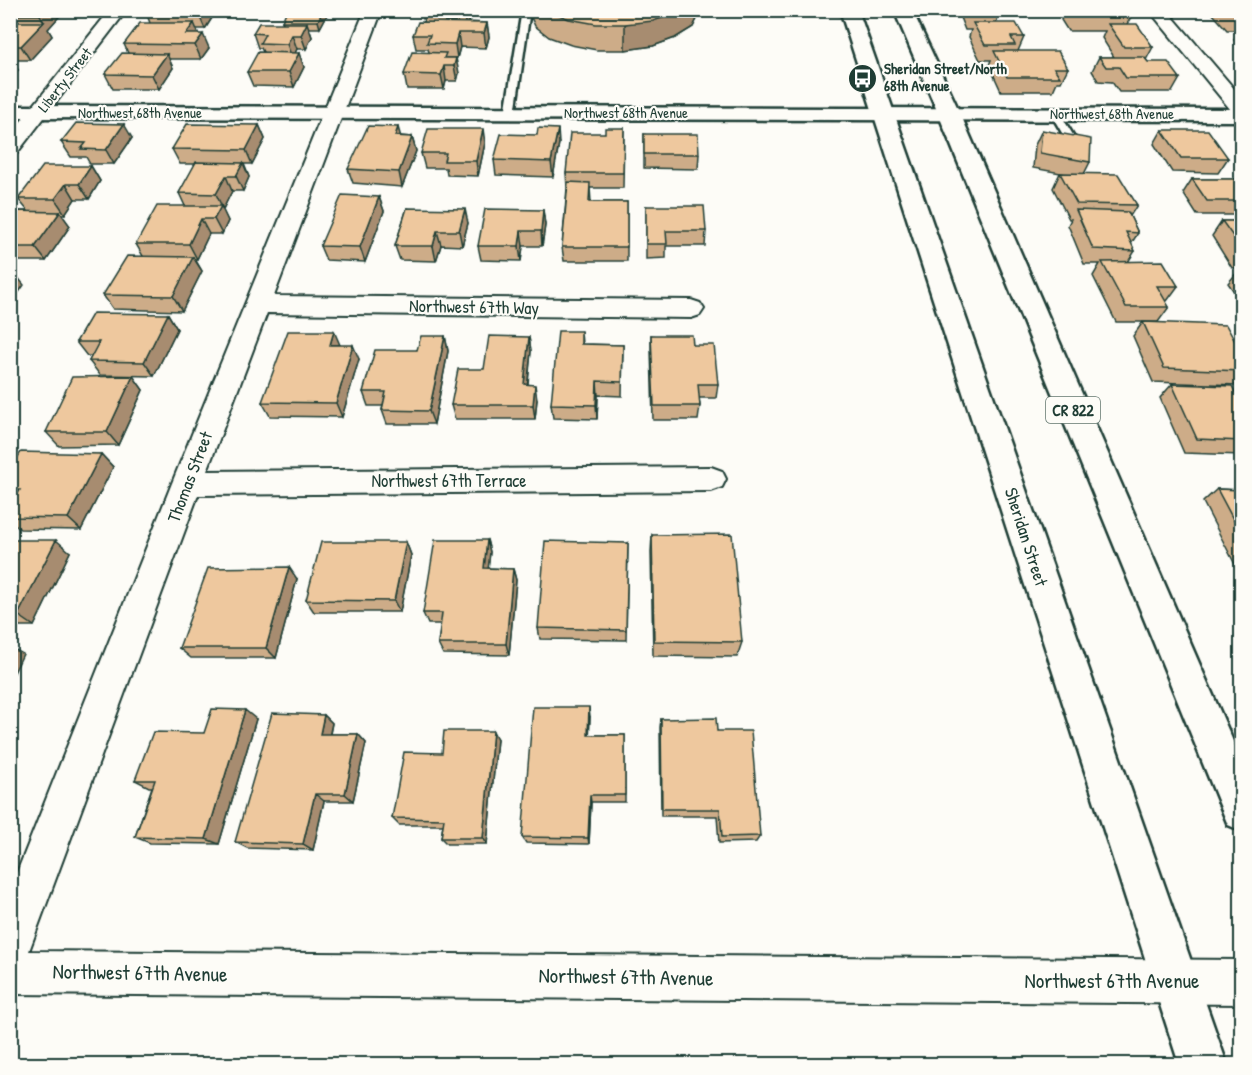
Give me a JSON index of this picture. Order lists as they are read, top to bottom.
{
  "streets": {
    "main road": ["Northwest 68th Avenue", "CR 822", "Sheridan Street"],
    "street": [
      "Liberty Street",
      "Northwest 67th Way",
      "Thomas Street",
      "Northwest 67th Terrace",
      "Northwest 67th Avenue"
    ]
  },
  "crossings": [
    ["Liberty Street", "Northwest 68th Avenue"],
    ["Northwest 68th Avenue", "CR 822"],
    ["Northwest 68th Avenue", "Thomas Street"],
    ["Northwest 68th Avenue", "Sheridan Street"],
    ["Northwest 67th Way", "Thomas Street"],
    ["Thomas Street", "Northwest 67th Terrace"],
    ["Sheridan Street", "Northwest 67th Avenue"]
  ],
  "places": {
    "bus stop": ["Sheridan Street/North 68th Avenue"]
  }
}
